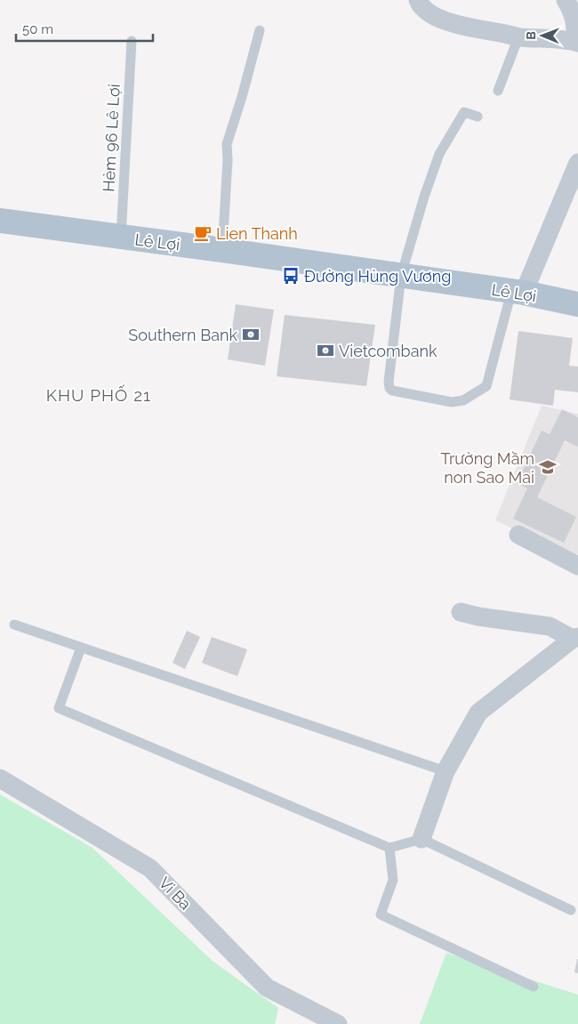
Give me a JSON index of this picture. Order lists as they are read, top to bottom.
{
  "streets": {
    "main road": ["Lê Lợi"],
    "street": ["Vi Ba"],
    "lane": ["Hẻm 96 Lê Lợi"]
  },
  "crossings": [
    ["Hẻm 96 Lê Lợi", "Lê Lợi"]
  ],
  "districts": ["KHU PHỐ 21"],
  "places": {
    "cafe": ["Lien Thanh"],
    "bus stop": ["Đường Hùng Vương"],
    "bank": ["Southern Bank", "Vietcombank"],
    "school or university": ["Trường Mầm non Sao Mai"]
  },
  "scale_bar": "50 m",
  "north": "left"
}
